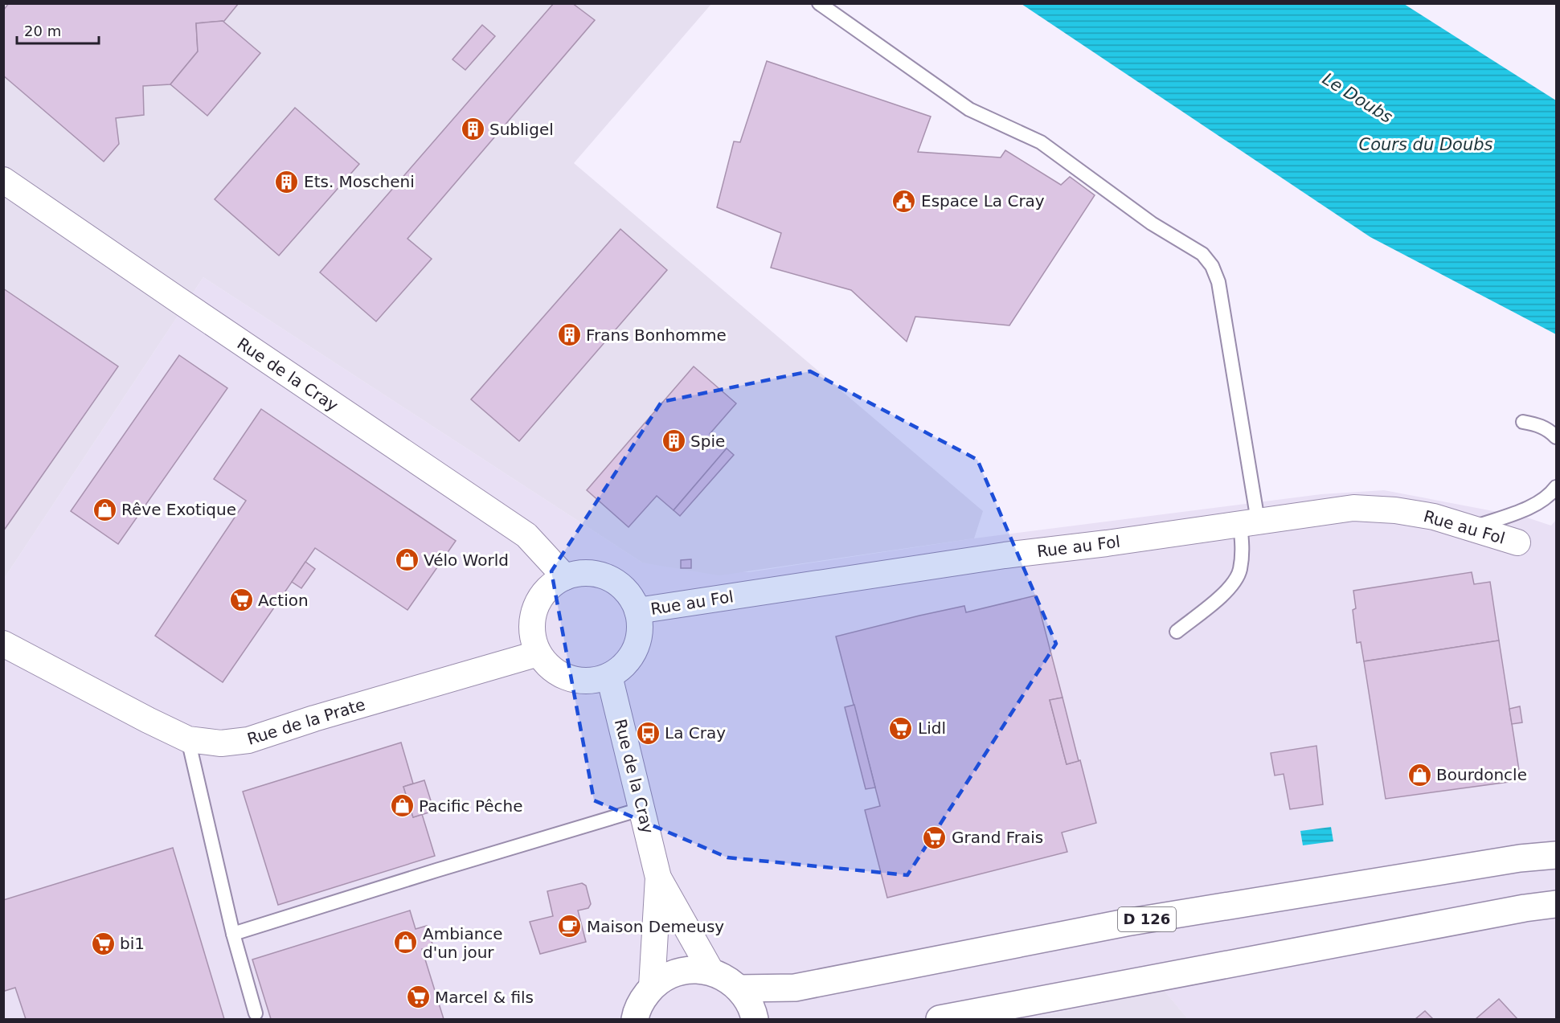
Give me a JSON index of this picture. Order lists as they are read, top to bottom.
{
  "streets": {
    "main road": ["D 126"],
    "street": ["Rue de la Cray", "Rue au Fol", "Rue de la Prate"]
  },
  "crossings": [
    ["Rue de la Cray", "Rue au Fol"],
    ["Rue de la Cray", "Rue de la Prate"],
    ["Rue au Fol", "Rue de la Prate"]
  ],
  "water": ["Le Doubs", "Cours du Doubs"],
  "places": {
    "building": [
      "Subligel",
      "Ets. Moscheni",
      "Frans Bonhomme",
      "Spie"
    ],
    "public building": ["Espace La Cray"],
    "shop": [
      "Rêve Exotique",
      "Vélo World",
      "Bourdoncle",
      "Pacific Pêche",
      "Ambiance d'un jour"
    ],
    "supermarket": [
      "Action",
      "Lidl",
      "Grand Frais",
      "bi1",
      "Marcel & fils"
    ],
    "bus stop": ["La Cray"],
    "cafe": ["Maison Demeusy"]
  },
  "scale_bar": "20 m"
}
